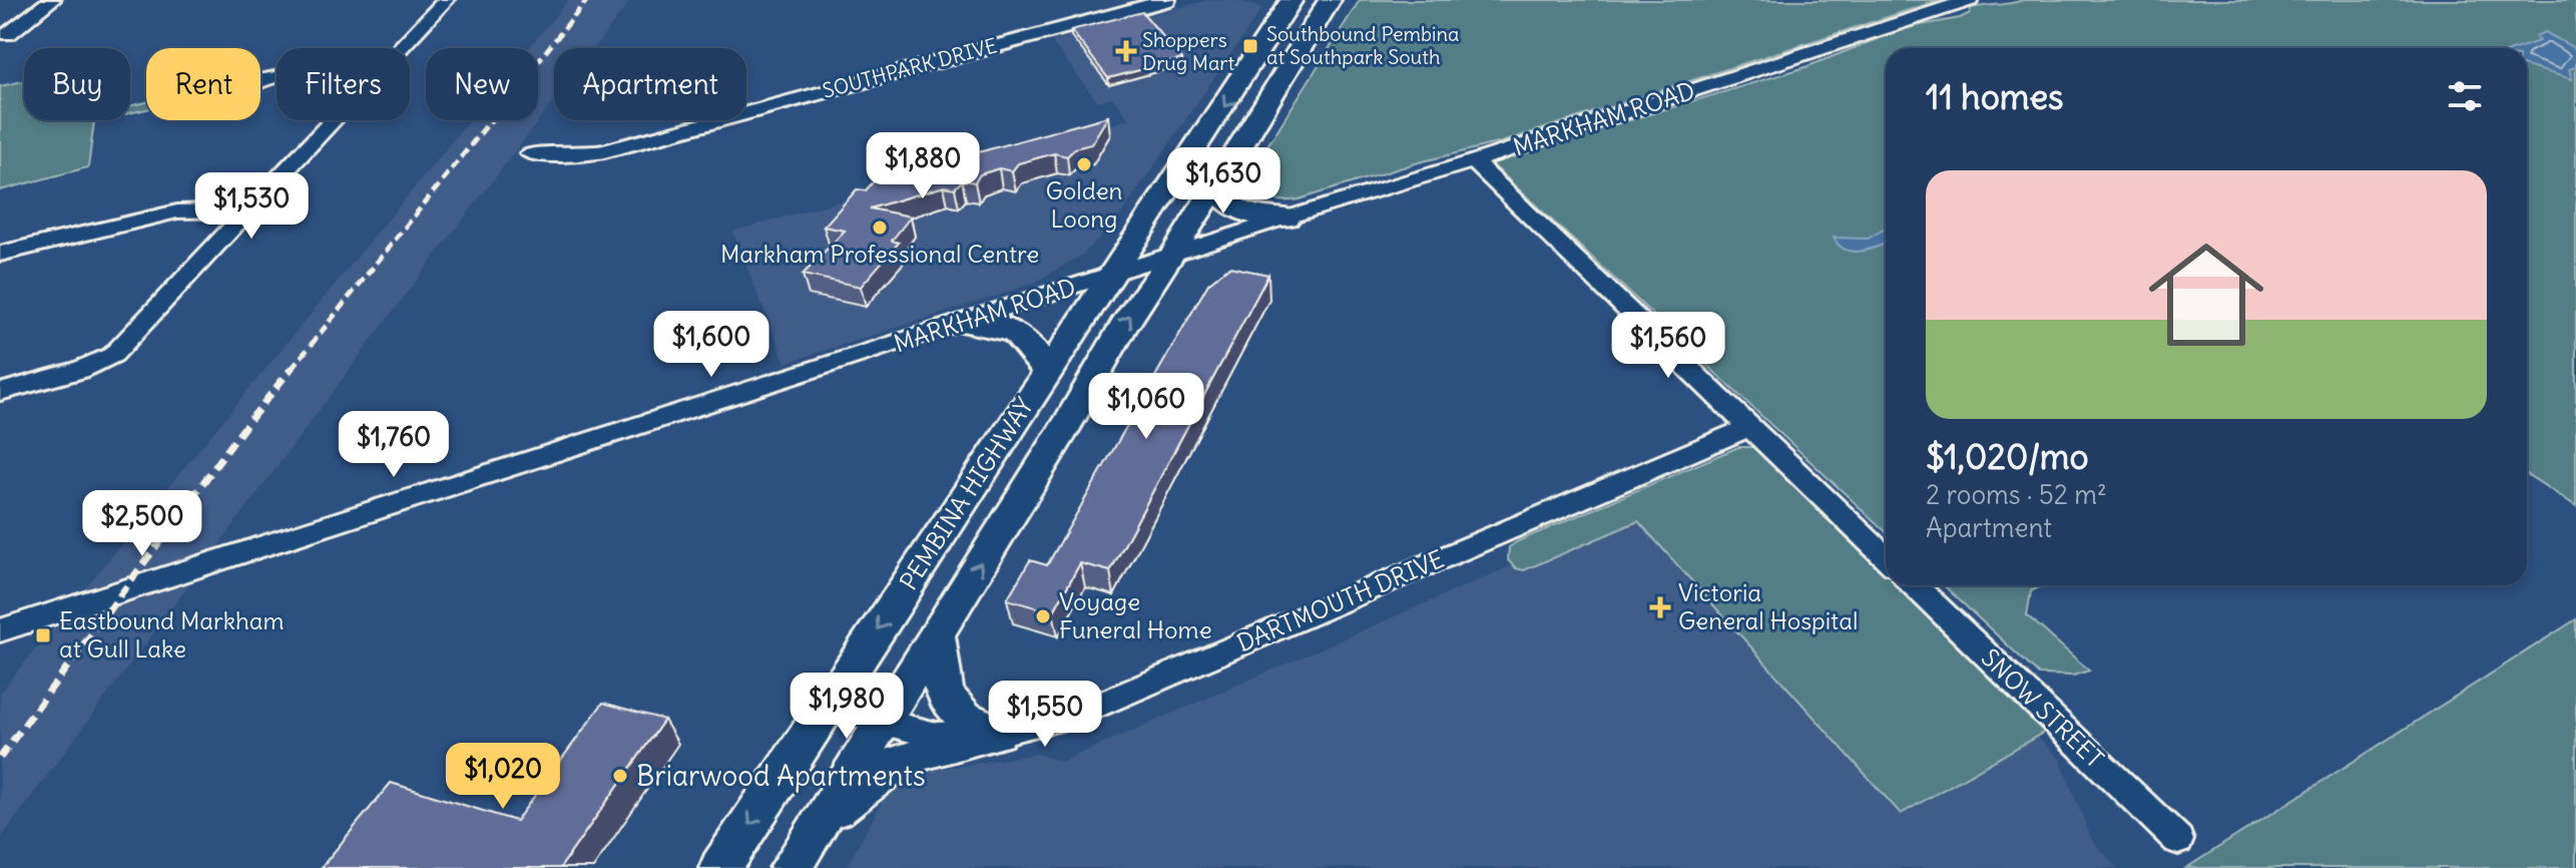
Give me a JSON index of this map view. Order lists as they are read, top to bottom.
{
  "streets": {
    "main road": ["PEMBINA HIGHWAY"],
    "street": [
      "SOUTHPARK DRIVE",
      "MARKHAM ROAD",
      "DARTMOUTH DRIVE",
      "SNOW STREET"
    ]
  },
  "crossings": [
    ["MARKHAM ROAD", "PEMBINA HIGHWAY"],
    ["PEMBINA HIGHWAY", "DARTMOUTH DRIVE"]
  ],
  "places": {
    "transit": ["Southbound Pembina at Southpark South", "Eastbound Markham at Gull Lake"],
    "health": ["Shoppers Drug Mart", "Victoria General Hospital"],
    "other": [
      "Golden Loong",
      "Markham Professional Centre",
      "Voyage Funeral Home",
      "Briarwood Apartments"
    ]
  },
  "page": {
    "chip": [
      "Buy",
      "Rent",
      "Filters",
      "New",
      "Apartment"
    ],
    "heading": "11 homes",
    "price": [
      "$1,880",
      "$1,630",
      "$1,530",
      "$1,600",
      "$1,560",
      "$1,060",
      "$1,760",
      "$2,500",
      "$1,980",
      "$1,550",
      "$1,020"
    ],
    "list": [
      {
        "name": "$1,020/mo",
        "note": "2 rooms · 52 m² · Apartment"
      }
    ]
  }
}
